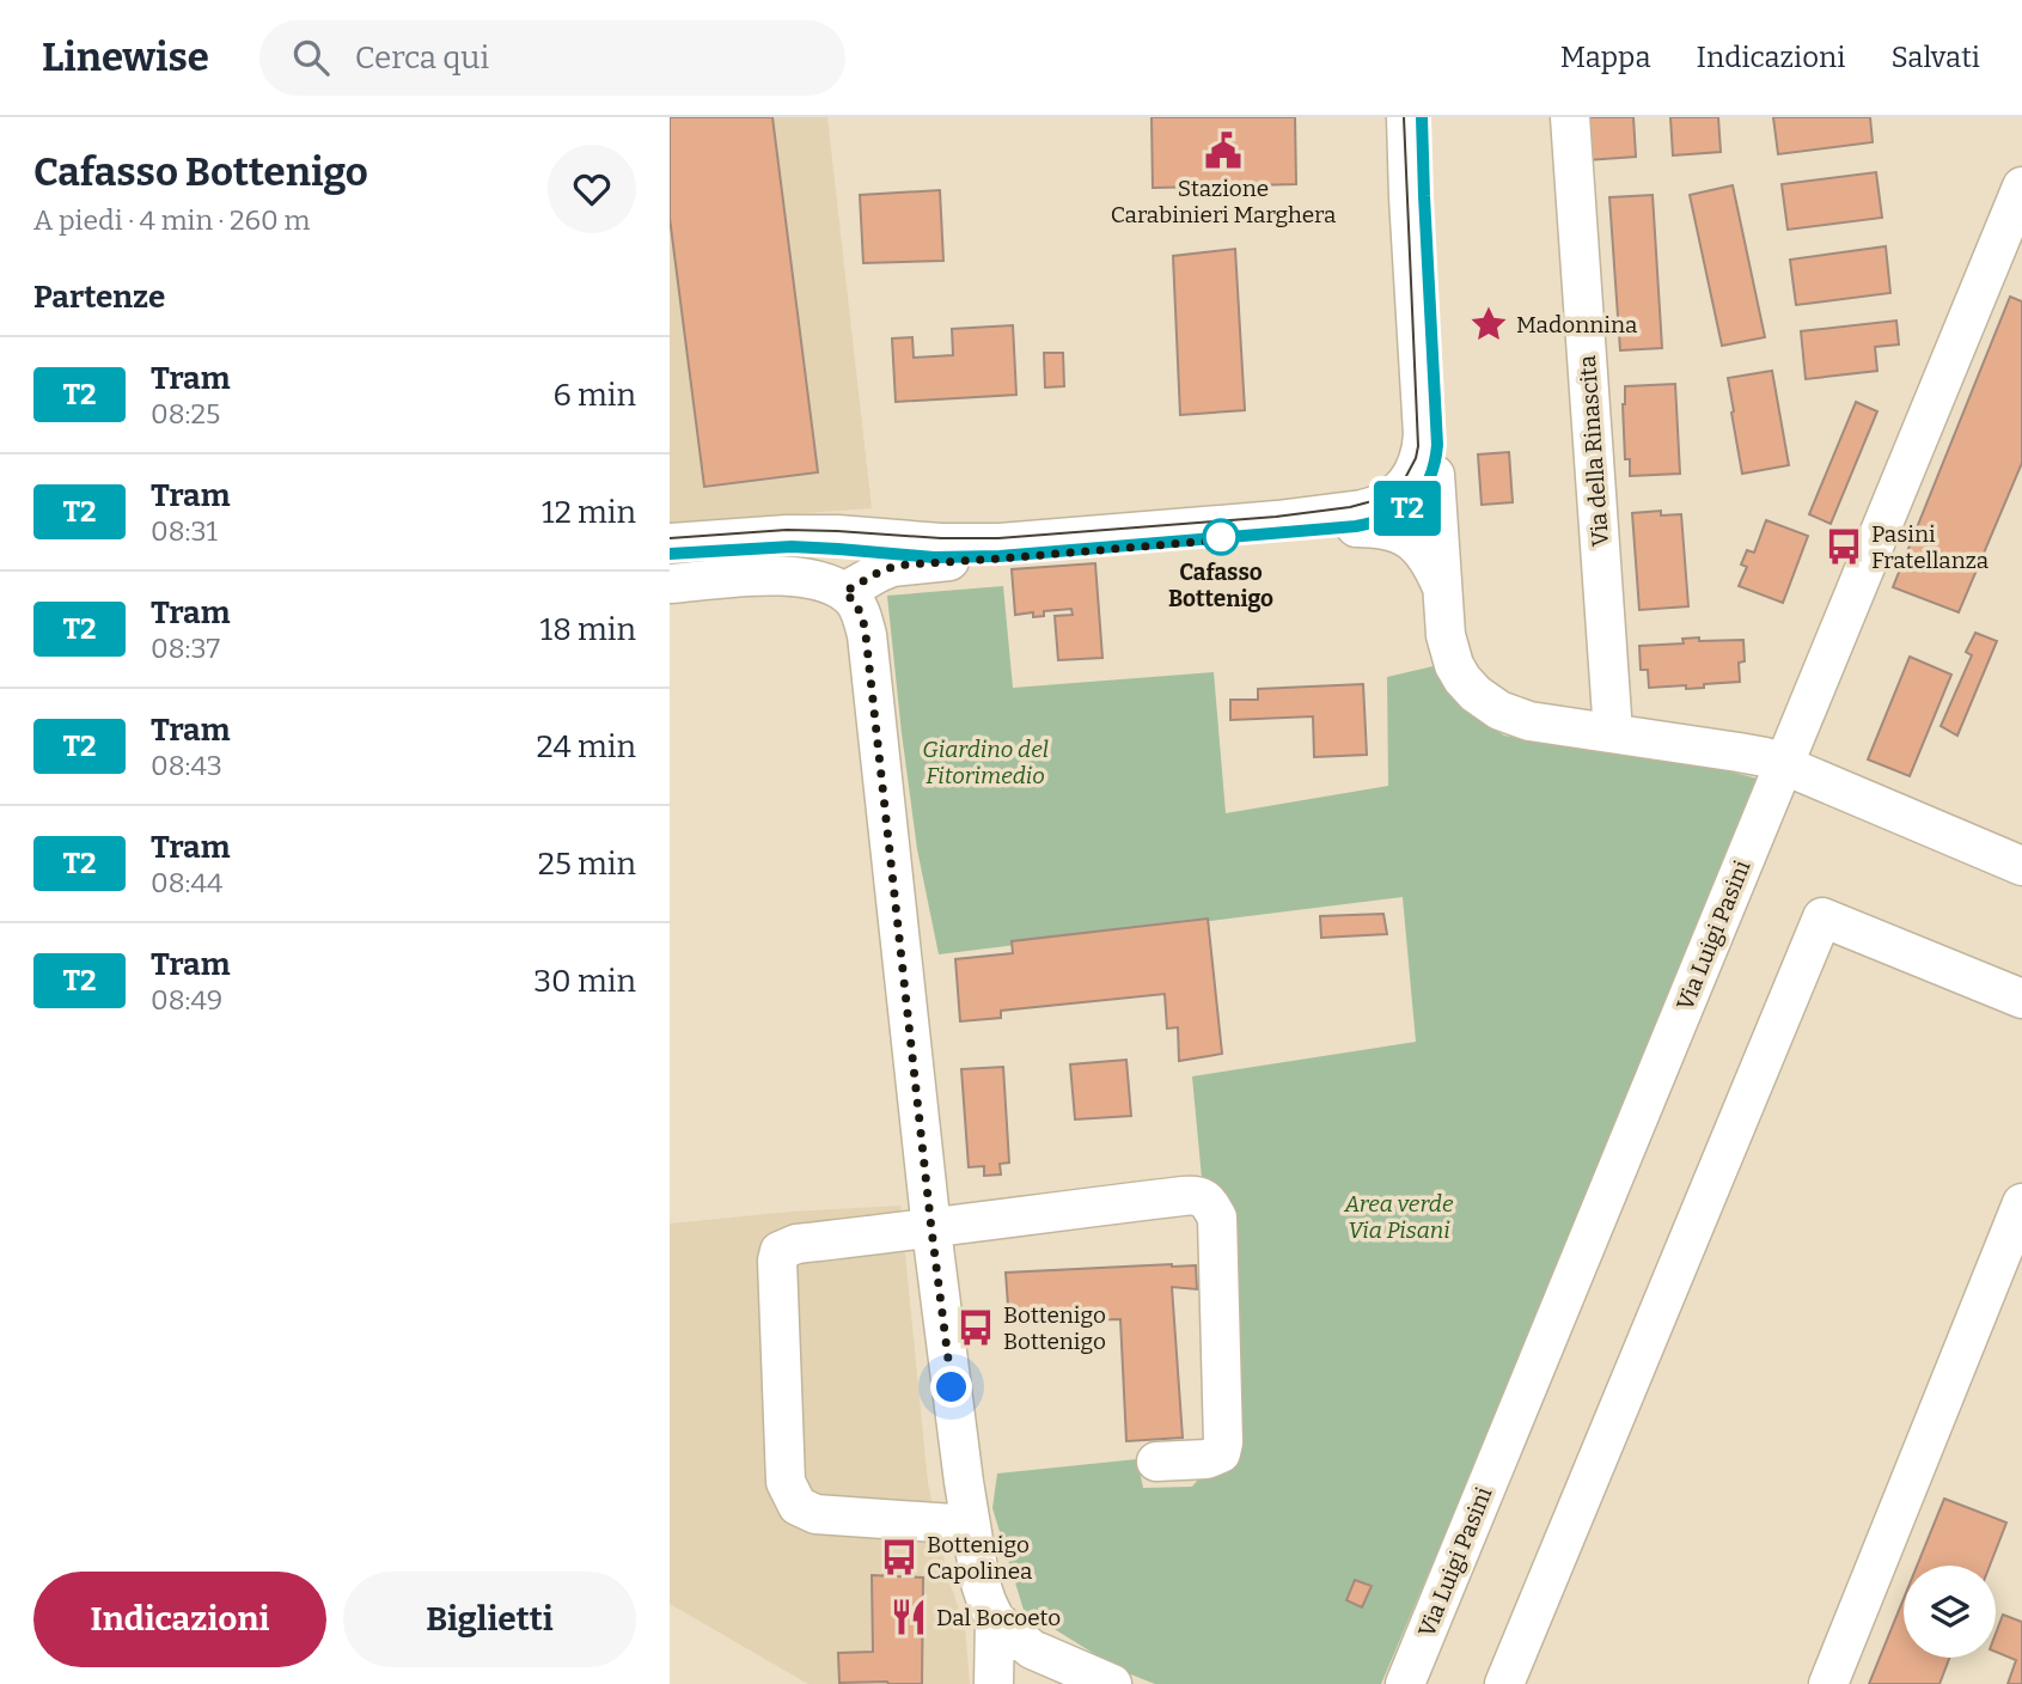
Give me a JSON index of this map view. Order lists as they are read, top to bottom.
{
  "streets": {
    "street": ["Via della Rinascita", "Via Luigi Pasini"]
  },
  "parks": ["Giardino del Fitorimedio", "Area verde Via Pisani"],
  "places": {
    "public building": ["Stazione Carabinieri Marghera"],
    "place": ["Madonnina"],
    "other": ["Cafasso Bottenigo"],
    "bus stop": ["Pasini Fratellanza", "Bottenigo Bottenigo", "Bottenigo Capolinea"],
    "restaurant": ["Dal Bocoeto"]
  },
  "lines": ["tram line T2"],
  "page": {
    "header": "Linewise",
    "search": "Cerca qui",
    "nav": ["Mappa", "Indicazioni", "Salvati"],
    "heading": [
      ["Cafasso Bottenigo", "A piedi · 4 min · 260 m"],
      "Partenze"
    ],
    "on_map": "T2",
    "list": [
      {
        "mark": "T2",
        "name": "Tram",
        "note": "08:25",
        "value": "6 min"
      },
      {
        "mark": "T2",
        "name": "Tram",
        "note": "08:31",
        "value": "12 min"
      },
      {
        "mark": "T2",
        "name": "Tram",
        "note": "08:37",
        "value": "18 min"
      },
      {
        "mark": "T2",
        "name": "Tram",
        "note": "08:43",
        "value": "24 min"
      },
      {
        "mark": "T2",
        "name": "Tram",
        "note": "08:44",
        "value": "25 min"
      },
      {
        "mark": "T2",
        "name": "Tram",
        "note": "08:49",
        "value": "30 min"
      }
    ],
    "buttons": ["Indicazioni", "Biglietti"]
  }
}
